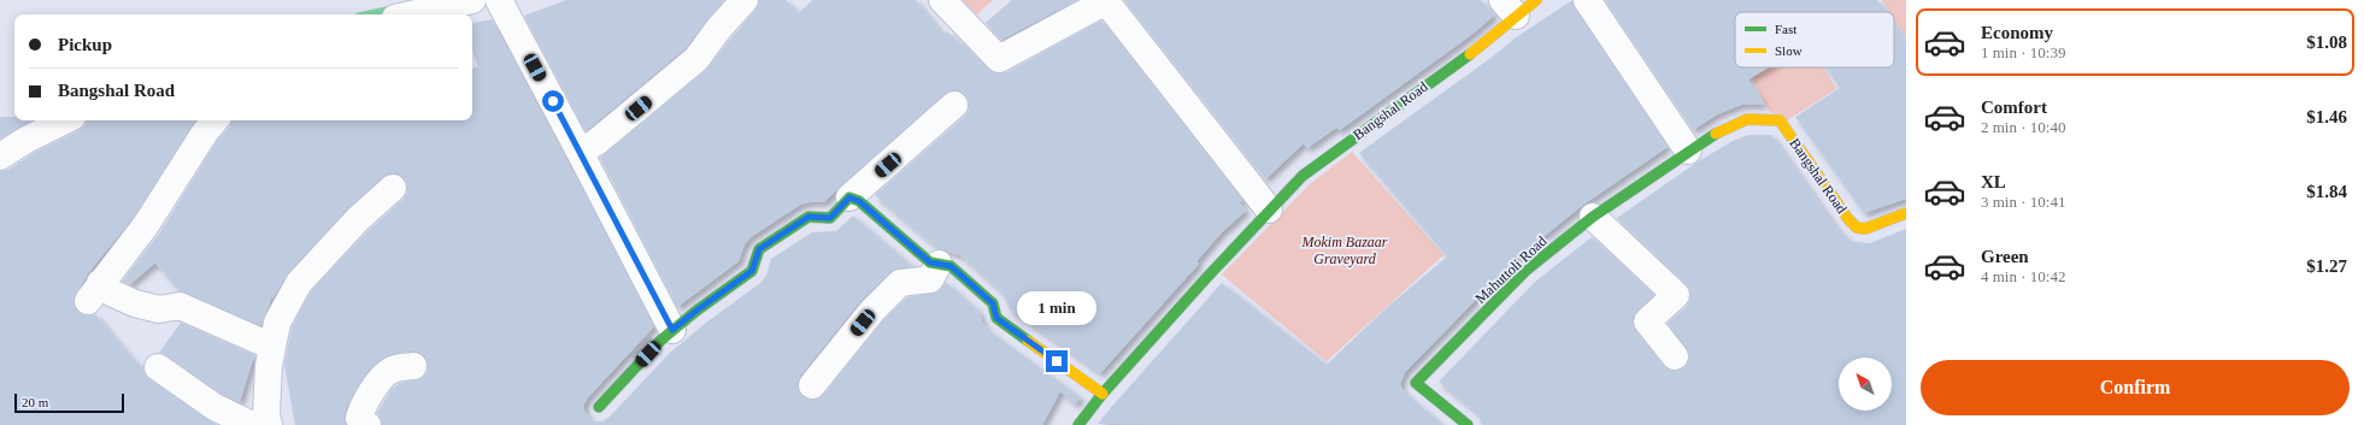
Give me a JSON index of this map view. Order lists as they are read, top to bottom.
{
  "streets": {
    "street": ["Bangshal Road", "Mahuttoli Road"]
  },
  "crossings": [
    ["Bangshal Road", "Mahuttoli Road"]
  ],
  "parks": ["Mokim Bazaar Graveyard"],
  "legend": ["Fast", "Slow"],
  "scale_bar": "20 m",
  "north": "top left",
  "page": {
    "list": [
      {
        "name": "Economy",
        "note": "1 min · 10:39",
        "value": "$1.08"
      },
      {
        "name": "Comfort",
        "note": "2 min · 10:40",
        "value": "$1.46"
      },
      {
        "name": "XL",
        "note": "3 min · 10:41",
        "value": "$1.84"
      },
      {
        "name": "Green",
        "note": "4 min · 10:42",
        "value": "$1.27"
      }
    ],
    "banner": ["Pickup", "Bangshal Road"],
    "bubble": "1 min",
    "buttons": "Confirm",
    "scale": "20 m"
  }
}
